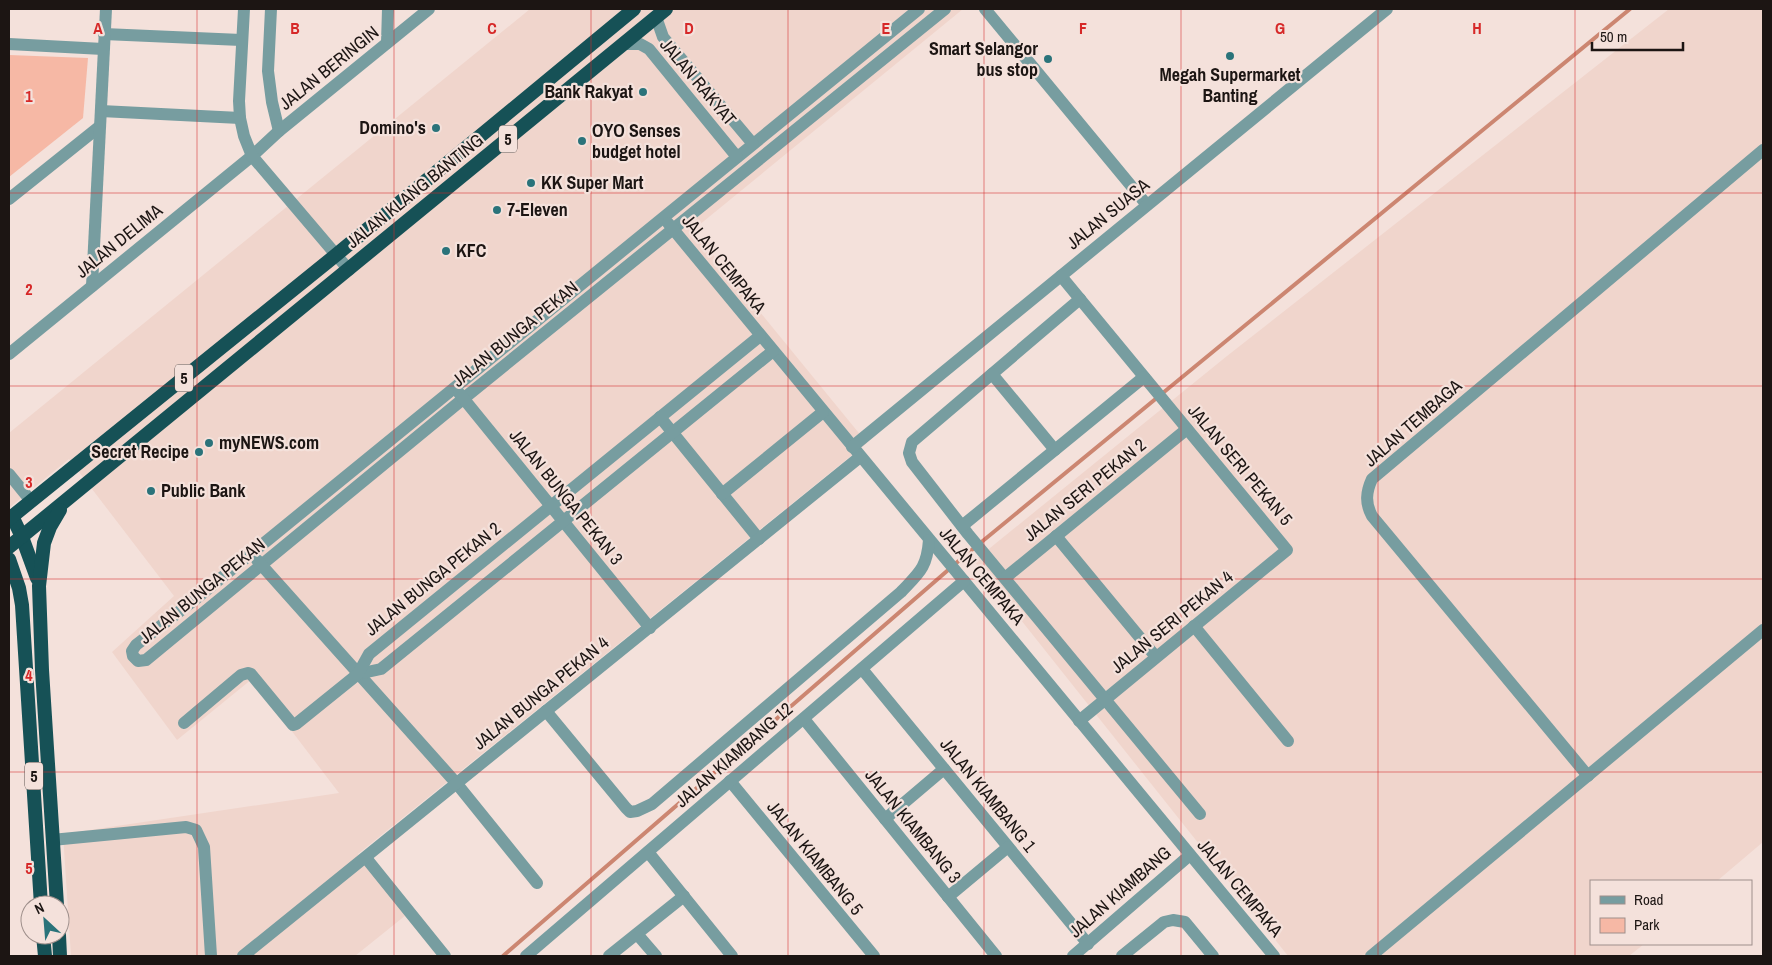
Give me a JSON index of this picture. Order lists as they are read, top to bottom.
{
  "streets": {
    "highway": ["5", "JALAN KLANG BANTING"],
    "street": [
      "JALAN BERINGIN",
      "JALAN RAKYAT",
      "JALAN SUASA",
      "JALAN DELIMA",
      "JALAN CEMPAKA",
      "JALAN BUNGA PEKAN",
      "JALAN TEMBAGA",
      "JALAN SERI PEKAN 5",
      "JALAN SERI PEKAN 2",
      "JALAN BUNGA PEKAN 3",
      "JALAN BUNGA PEKAN 2",
      "JALAN SERI PEKAN 4",
      "JALAN BUNGA PEKAN 4",
      "JALAN KIAMBANG 12",
      "JALAN KIAMBANG 1",
      "JALAN KIAMBANG 3",
      "JALAN KIAMBANG 5",
      "JALAN KIAMBANG"
    ]
  },
  "crossings": [
    ["JALAN BERINGIN", "JALAN DELIMA"],
    ["JALAN RAKYAT", "JALAN KLANG BANTING"],
    ["JALAN RAKYAT", "JALAN BUNGA PEKAN"],
    ["5", "JALAN KLANG BANTING"],
    ["JALAN SUASA", "JALAN CEMPAKA"],
    ["JALAN SUASA", "JALAN SERI PEKAN 5"],
    ["JALAN SUASA", "JALAN BUNGA PEKAN 4"],
    ["JALAN CEMPAKA", "JALAN BUNGA PEKAN"],
    ["JALAN CEMPAKA", "JALAN BUNGA PEKAN 2"],
    ["JALAN CEMPAKA", "JALAN SERI PEKAN 4"],
    ["JALAN CEMPAKA", "JALAN BUNGA PEKAN 4"],
    ["JALAN CEMPAKA", "JALAN KIAMBANG 12"],
    ["JALAN CEMPAKA", "JALAN KIAMBANG"],
    ["JALAN BUNGA PEKAN", "JALAN BUNGA PEKAN 3"],
    ["JALAN SERI PEKAN 5", "JALAN SERI PEKAN 2"],
    ["JALAN SERI PEKAN 5", "JALAN SERI PEKAN 4"],
    ["JALAN BUNGA PEKAN 3", "JALAN BUNGA PEKAN 2"],
    ["JALAN BUNGA PEKAN 3", "JALAN BUNGA PEKAN 4"],
    ["JALAN KIAMBANG 12", "JALAN KIAMBANG 1"],
    ["JALAN KIAMBANG 12", "JALAN KIAMBANG 3"],
    ["JALAN KIAMBANG 12", "JALAN KIAMBANG 5"],
    ["JALAN KIAMBANG 1", "JALAN KIAMBANG"]
  ],
  "places": [
    "Megah Supermarket Banting",
    "Smart Selangor bus stop",
    "Bank Rakyat",
    "Domino's",
    "OYO Senses budget hotel",
    "KK Super Mart",
    "7-Eleven",
    "KFC",
    "myNEWS.com",
    "Secret Recipe",
    "Public Bank"
  ],
  "legend": ["Road", "Park"],
  "scale_bar": "50 m",
  "north": "top left",
  "grid": {
    "columns": [
      "A",
      "B",
      "C",
      "D",
      "E",
      "F",
      "G",
      "H"
    ],
    "rows": [
      "1",
      "2",
      "3",
      "4",
      "5"
    ]
  }
}
